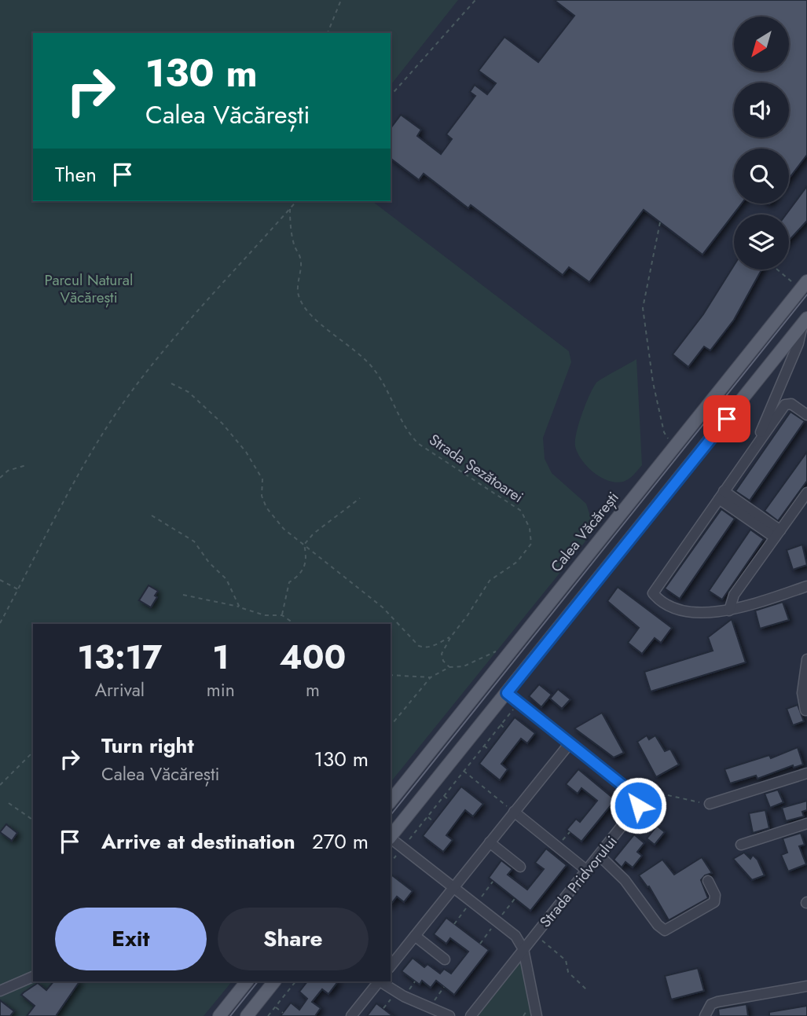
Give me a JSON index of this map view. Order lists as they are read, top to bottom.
{
  "streets": {
    "main road": ["Calea Văcărești"],
    "street": ["Strada Pridvorului"],
    "path": ["Strada Șezătoarei"]
  },
  "parks": ["Parcul Natural Văcărești"],
  "north": "bottom left",
  "page": {
    "turn": ["130 m", "Calea Văcărești"],
    "then": "Then",
    "eta": [
      "13:17",
      "Arrival",
      "1",
      "min",
      "400",
      "m"
    ],
    "list": [
      {
        "name": "Turn right",
        "note": "Calea Văcărești",
        "value": "130 m"
      },
      {
        "name": "Arrive at destination",
        "value": "270 m"
      }
    ],
    "buttons": ["Exit", "Share"]
  }
}
